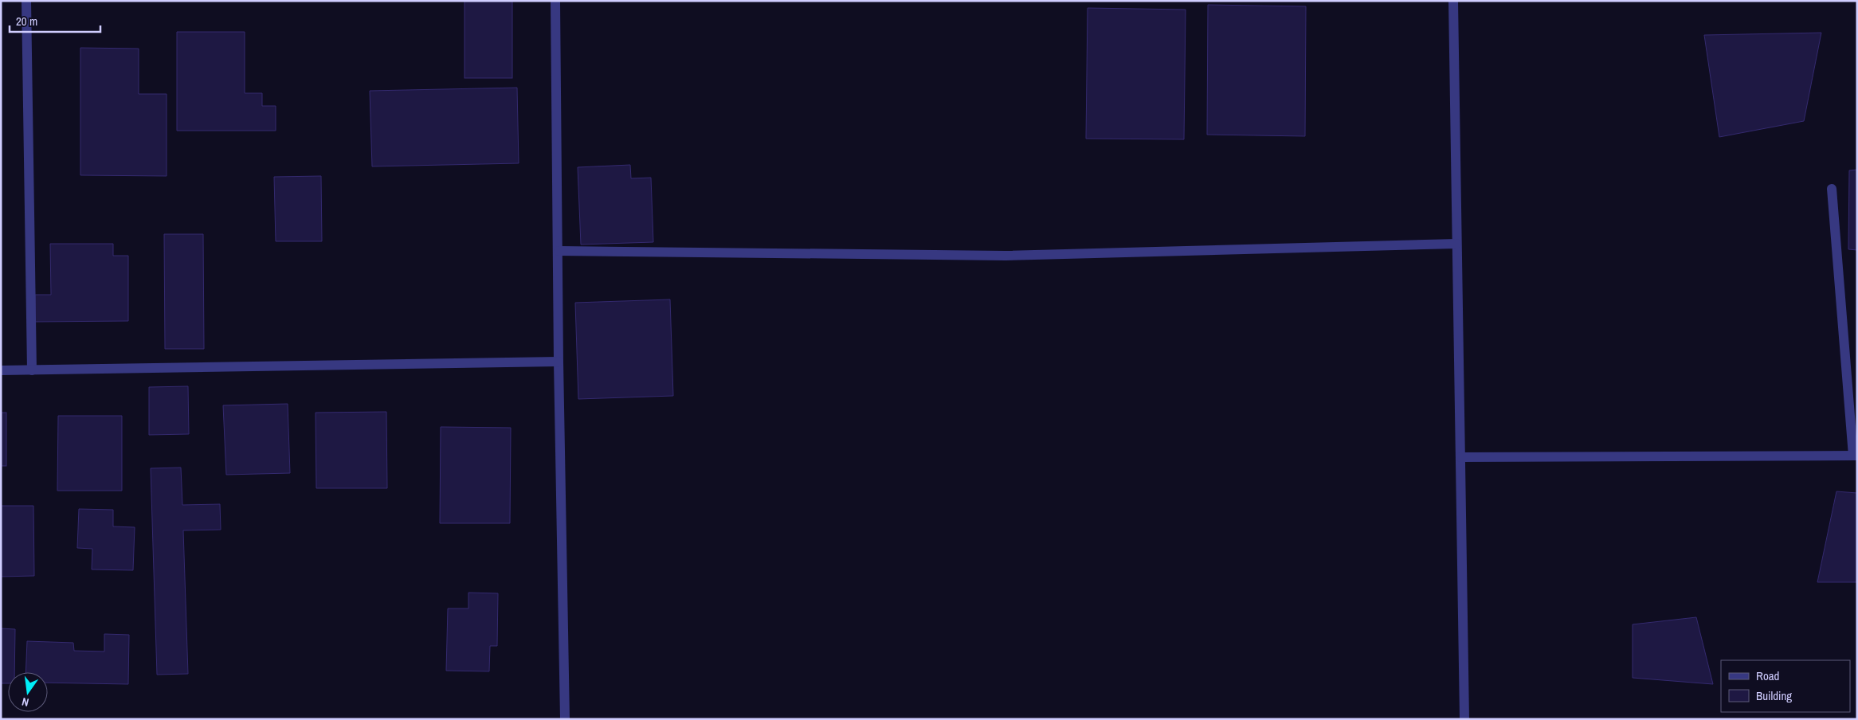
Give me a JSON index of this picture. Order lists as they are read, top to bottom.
{
  "legend": ["Road", "Building"],
  "scale_bar": "20 m",
  "north": "bottom"
}
